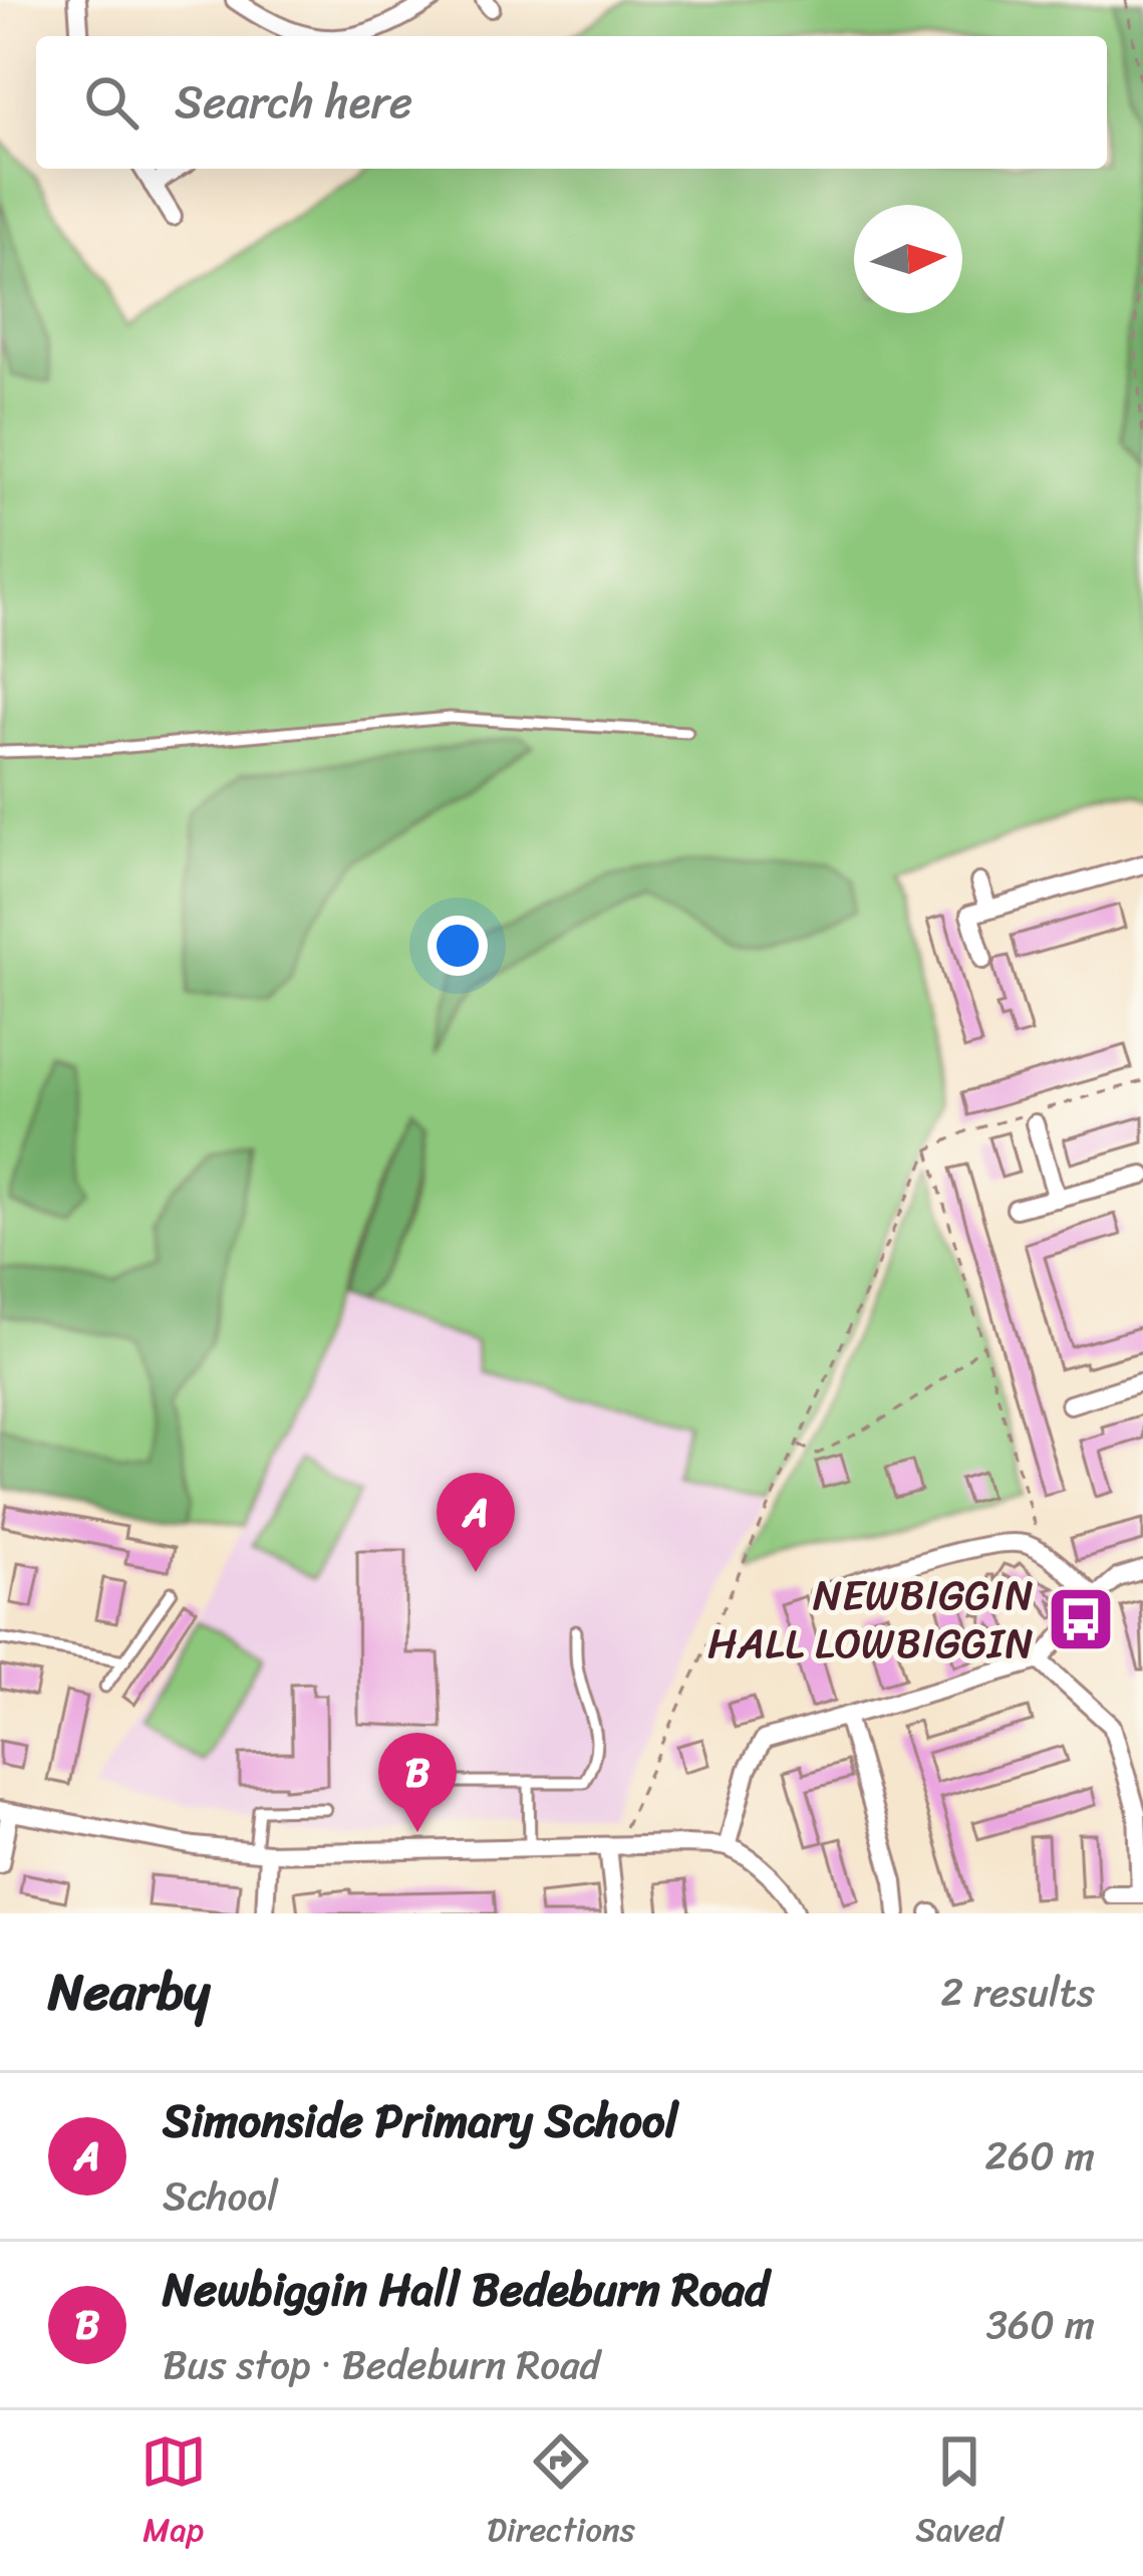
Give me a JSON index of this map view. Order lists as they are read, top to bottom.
{
  "places": {
    "bus stop": ["NEWBIGGIN HALL LOWBIGGIN"]
  },
  "north": "right",
  "page": {
    "search": "Search here",
    "pins": ["A", "B"],
    "heading": ["Nearby", "2 results"],
    "list": [
      {
        "mark": "A",
        "name": "Simonside Primary School",
        "note": "School",
        "value": "260 m"
      },
      {
        "mark": "B",
        "name": "Newbiggin Hall Bedeburn Road",
        "note": "Bus stop · Bedeburn Road",
        "value": "360 m"
      }
    ],
    "nav": ["Map", "Directions", "Saved"]
  }
}
